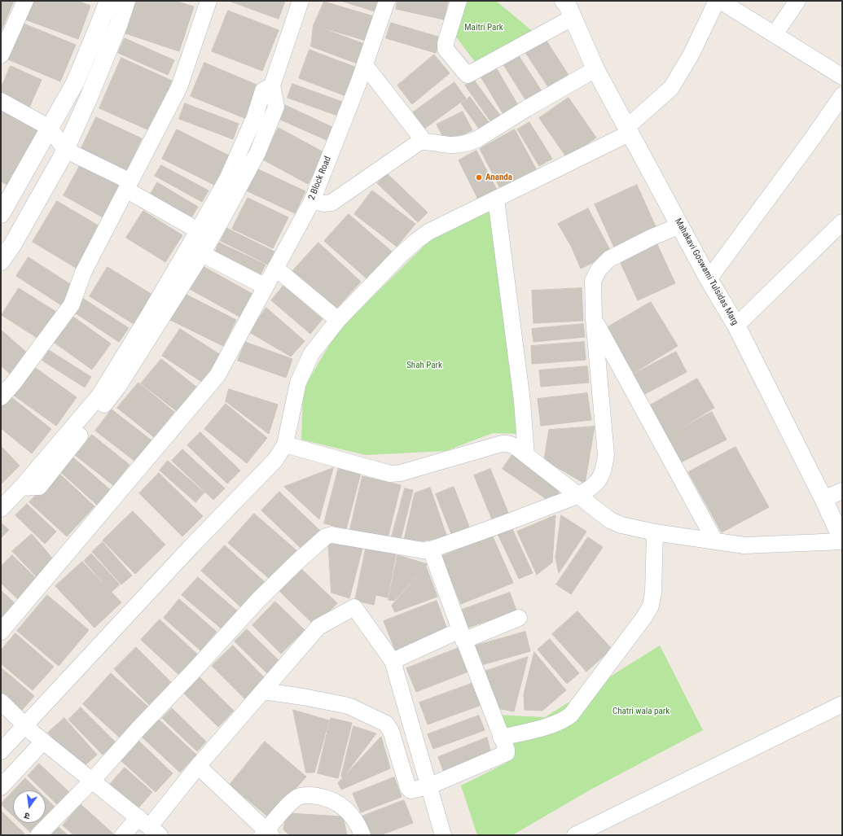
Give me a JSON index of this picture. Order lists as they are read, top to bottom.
{
  "streets": {
    "street": ["2 Block Road", "Mahakavi Goswami Tulsidas Marg"]
  },
  "parks": ["Maitri Park", "Shah Park", "Chatri wala park"],
  "places": ["Ananda"],
  "north": "bottom"
}
